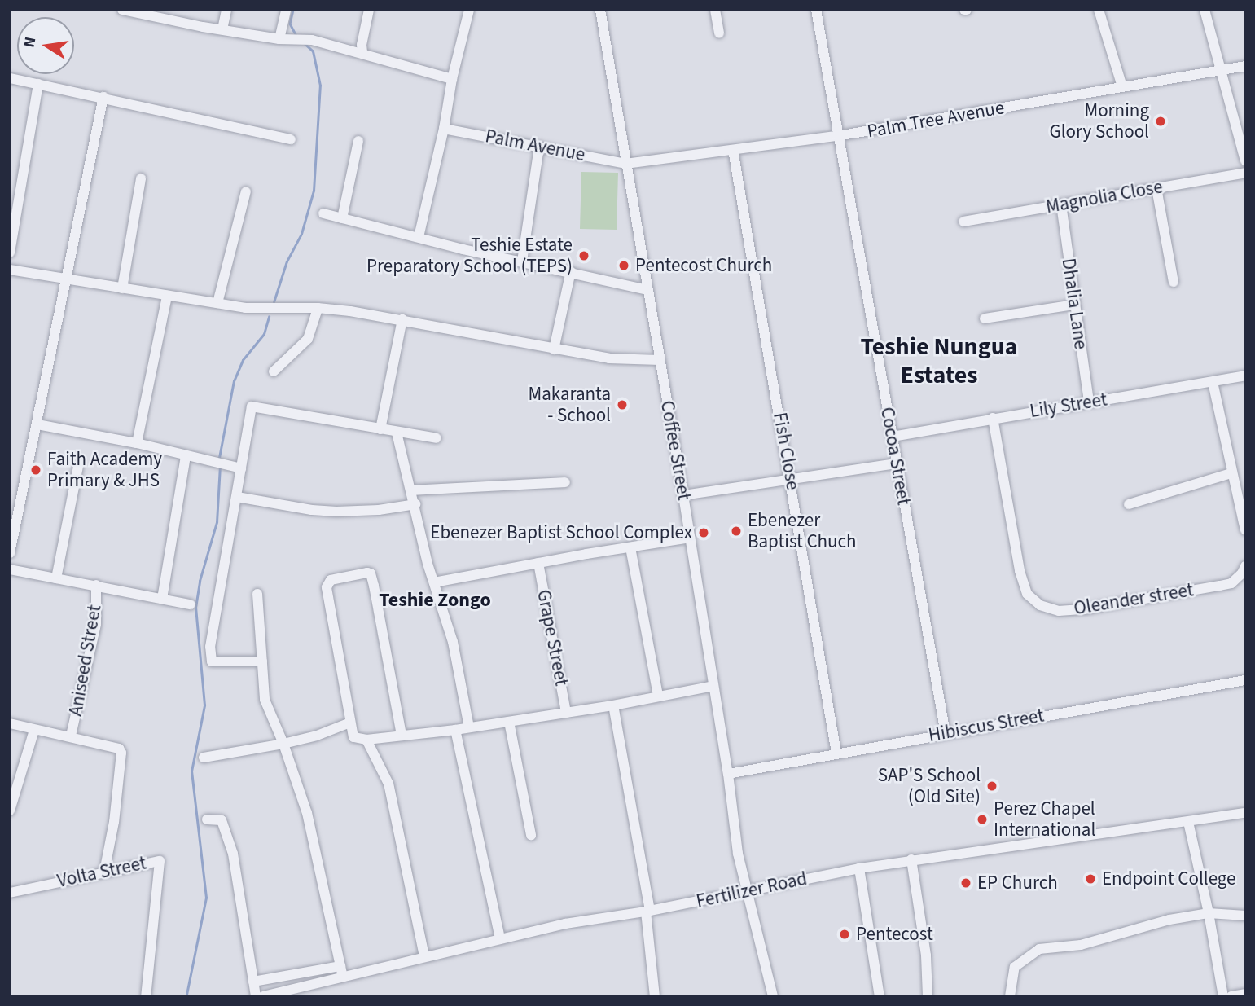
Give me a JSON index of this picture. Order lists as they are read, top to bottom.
{
  "streets": {
    "street": [
      "Palm Tree Avenue",
      "Palm Avenue",
      "Magnolia Close",
      "Dhalia Lane",
      "Lily Street",
      "Coffee Street",
      "Fish Close",
      "Cocoa Street",
      "Oleander street",
      "Grape Street",
      "Aniseed Street",
      "Hibiscus Street",
      "Volta Street",
      "Fertilizer Road"
    ]
  },
  "crossings": [
    ["Palm Tree Avenue", "Palm Avenue"],
    ["Palm Tree Avenue", "Coffee Street"],
    ["Palm Tree Avenue", "Fish Close"],
    ["Palm Tree Avenue", "Cocoa Street"],
    ["Palm Avenue", "Coffee Street"],
    ["Magnolia Close", "Dhalia Lane"],
    ["Dhalia Lane", "Lily Street"],
    ["Lily Street", "Cocoa Street"],
    ["Lily Street", "Oleander street"],
    ["Coffee Street", "Hibiscus Street"],
    ["Coffee Street", "Fertilizer Road"],
    ["Fish Close", "Hibiscus Street"],
    ["Cocoa Street", "Hibiscus Street"]
  ],
  "districts": ["Teshie Nungua Estates", "Teshie Zongo"],
  "places": [
    "Morning Glory School",
    "Teshie Estate Preparatory School (TEPS)",
    "Pentecost Church",
    "Makaranta - School",
    "Faith Academy Primary & JHS",
    "Ebenezer Baptist Chuch",
    "Ebenezer Baptist School Complex",
    "SAP'S School (Old Site)",
    "Perez Chapel International",
    "Endpoint College",
    "EP Church",
    "Pentecost"
  ],
  "north": "left"
}
